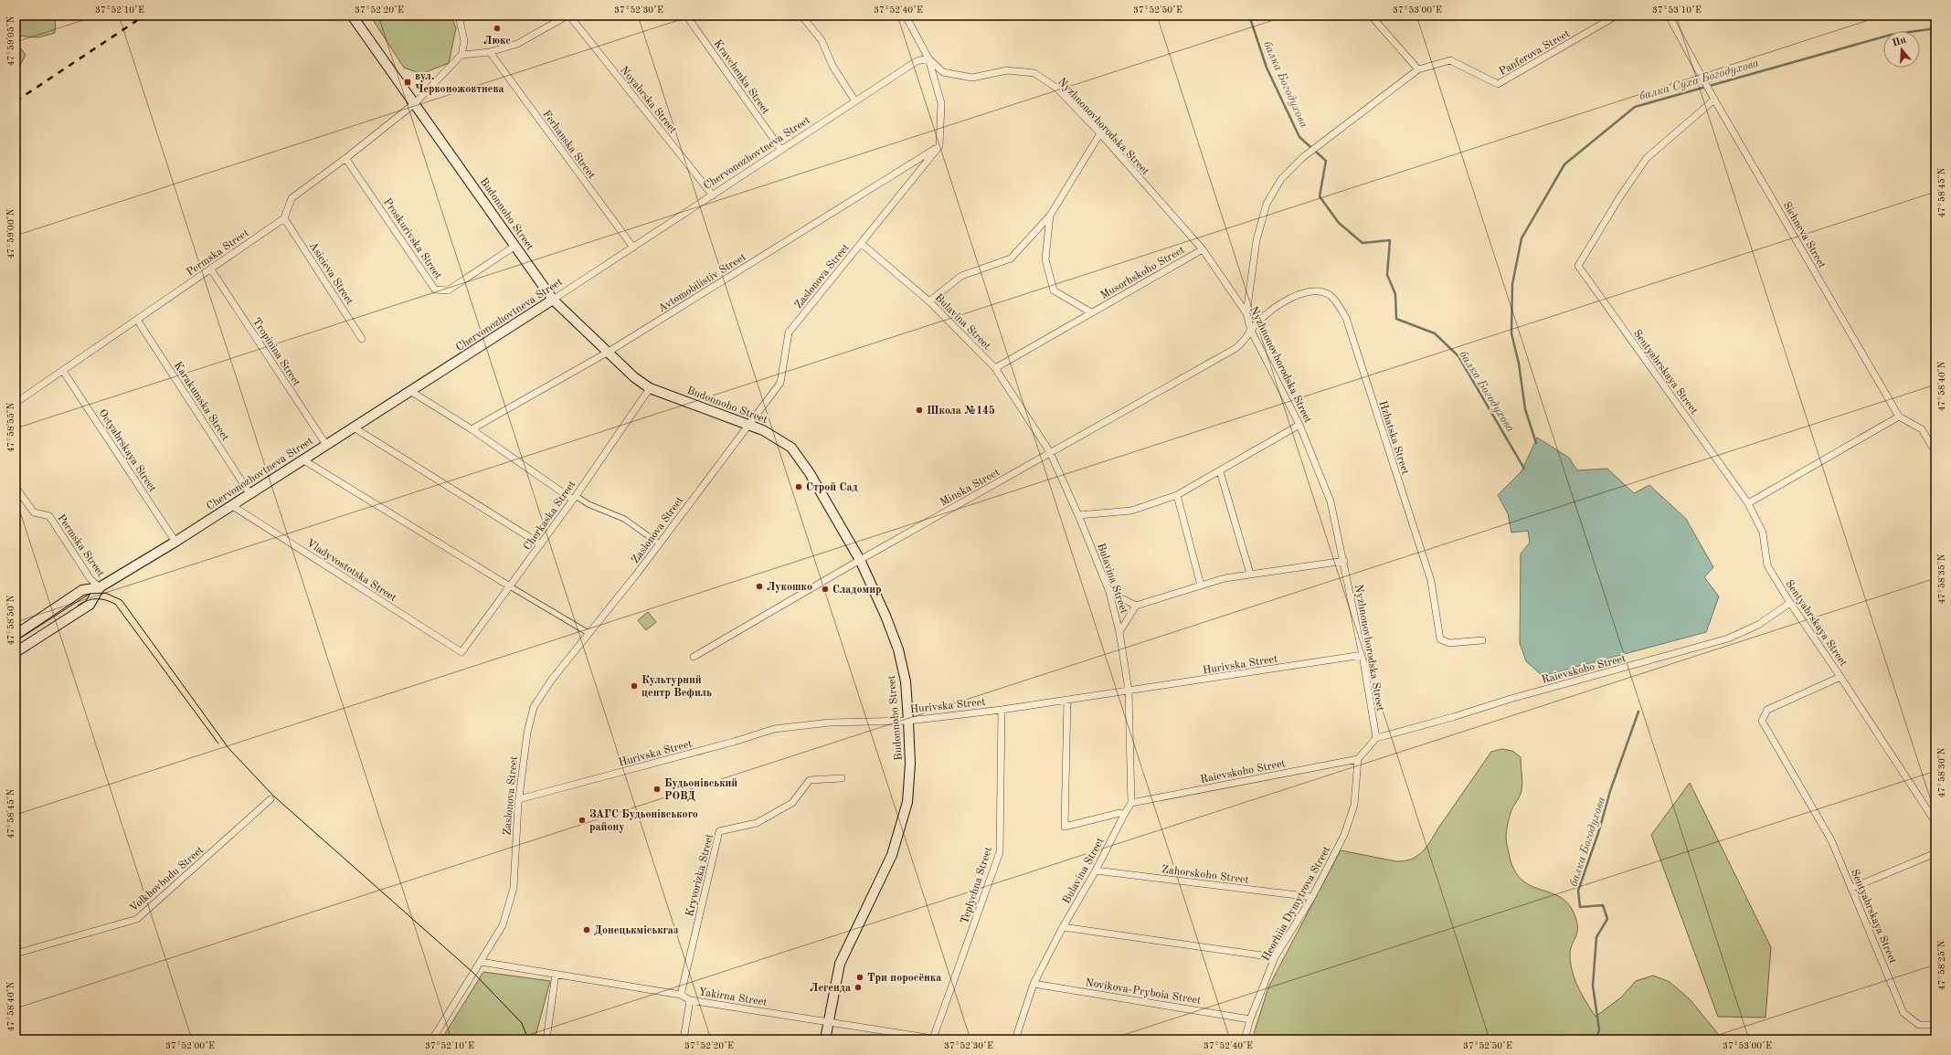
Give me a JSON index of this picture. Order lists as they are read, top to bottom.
{
  "streets": {
    "main road": ["Chervonozhovtneva Street", "Budonnoho Street"],
    "street": [
      "Panferova Street",
      "Kravchenka Street",
      "Noyabrska Street",
      "Nyzhnonovhorodska Street",
      "Ferhanska Street",
      "Sichneva Street",
      "Proskurivska Street",
      "Permska Street",
      "Musorhskoho Street",
      "Asieieva Street",
      "Zaslonova Street",
      "Avtomobilistiv Street",
      "Bulavina Street",
      "Tropinina Street",
      "Sentyabrskaya Street",
      "Karakumska Street",
      "Hzhatska Street",
      "Octyabrskaya Street",
      "Minska Street",
      "Cherkaska Street",
      "Vladyvostotska Street",
      "Hurivska Street",
      "Raievskoho Street",
      "Zahorskoho Street",
      "Kryvorizka Street",
      "Volkhovbudu Street",
      "Teplychna Street",
      "Heorhiia Dymytrova Street",
      "Novikova-Pryboia Street",
      "Yakirna Street"
    ]
  },
  "crossings": [
    ["Kravchenka Street", "Chervonozhovtneva Street"],
    ["Noyabrska Street", "Chervonozhovtneva Street"],
    ["Nyzhnonovhorodska Street", "Chervonozhovtneva Street"],
    ["Nyzhnonovhorodska Street", "Musorhskoho Street"],
    ["Nyzhnonovhorodska Street", "Hzhatska Street"],
    ["Nyzhnonovhorodska Street", "Minska Street"],
    ["Nyzhnonovhorodska Street", "Hurivska Street"],
    ["Nyzhnonovhorodska Street", "Raievskoho Street"],
    ["Ferhanska Street", "Chervonozhovtneva Street"],
    ["Chervonozhovtneva Street", "Budonnoho Street"],
    ["Chervonozhovtneva Street", "Permska Street"],
    ["Chervonozhovtneva Street", "Tropinina Street"],
    ["Chervonozhovtneva Street", "Karakumska Street"],
    ["Chervonozhovtneva Street", "Octyabrskaya Street"],
    ["Chervonozhovtneva Street", "Vladyvostotska Street"],
    ["Budonnoho Street", "Proskurivska Street"],
    ["Budonnoho Street", "Zaslonova Street"],
    ["Budonnoho Street", "Avtomobilistiv Street"],
    ["Budonnoho Street", "Minska Street"],
    ["Budonnoho Street", "Cherkaska Street"],
    ["Budonnoho Street", "Hurivska Street"],
    ["Budonnoho Street", "Yakirna Street"],
    ["Sichneva Street", "Sentyabrskaya Street"],
    ["Permska Street", "Asieieva Street"],
    ["Permska Street", "Tropinina Street"],
    ["Permska Street", "Karakumska Street"],
    ["Permska Street", "Octyabrskaya Street"],
    ["Musorhskoho Street", "Bulavina Street"],
    ["Zaslonova Street", "Avtomobilistiv Street"],
    ["Zaslonova Street", "Bulavina Street"],
    ["Zaslonova Street", "Hurivska Street"],
    ["Zaslonova Street", "Yakirna Street"],
    ["Bulavina Street", "Minska Street"],
    ["Bulavina Street", "Hurivska Street"],
    ["Bulavina Street", "Raievskoho Street"],
    ["Bulavina Street", "Zahorskoho Street"],
    ["Bulavina Street", "Novikova-Pryboia Street"],
    ["Sentyabrskaya Street", "Raievskoho Street"],
    ["Hzhatska Street", "Minska Street"],
    ["Cherkaska Street", "Vladyvostotska Street"],
    ["Hurivska Street", "Teplychna Street"],
    ["Raievskoho Street", "Heorhiia Dymytrova Street"],
    ["Zahorskoho Street", "Heorhiia Dymytrova Street"],
    ["Kryvorizka Street", "Yakirna Street"],
    ["Teplychna Street", "Yakirna Street"],
    ["Heorhiia Dymytrova Street", "Novikova-Pryboia Street"]
  ],
  "water": ["балка Суха Богодухова", "балка Богодухова"],
  "places": {
    "other": [
      "Люкс",
      "Школа №145",
      "Строй Сад",
      "Лукошко",
      "Сладомир",
      "Культурний центр Вефиль",
      "Будьонівський РОВД",
      "ЗАГС Будьонівського району",
      "Донецькміськгаз",
      "Три поросёнка",
      "Легенда"
    ],
    "transit": ["вул. Червоножовтнева"]
  },
  "north": "top",
  "coordinates": [
    "37°52'10\"E",
    "37°52'20\"E",
    "37°52'30\"E",
    "37°52'40\"E",
    "37°52'50\"E",
    "37°53'00\"E",
    "37°53'10\"E",
    "47°59'05\"N",
    "47°58'45\"N",
    "47°59'00\"N",
    "47°58'40\"N",
    "47°58'55\"N",
    "47°58'35\"N",
    "47°58'50\"N",
    "47°58'30\"N",
    "47°58'25\"N",
    "37°52'00\"E"
  ]
}
